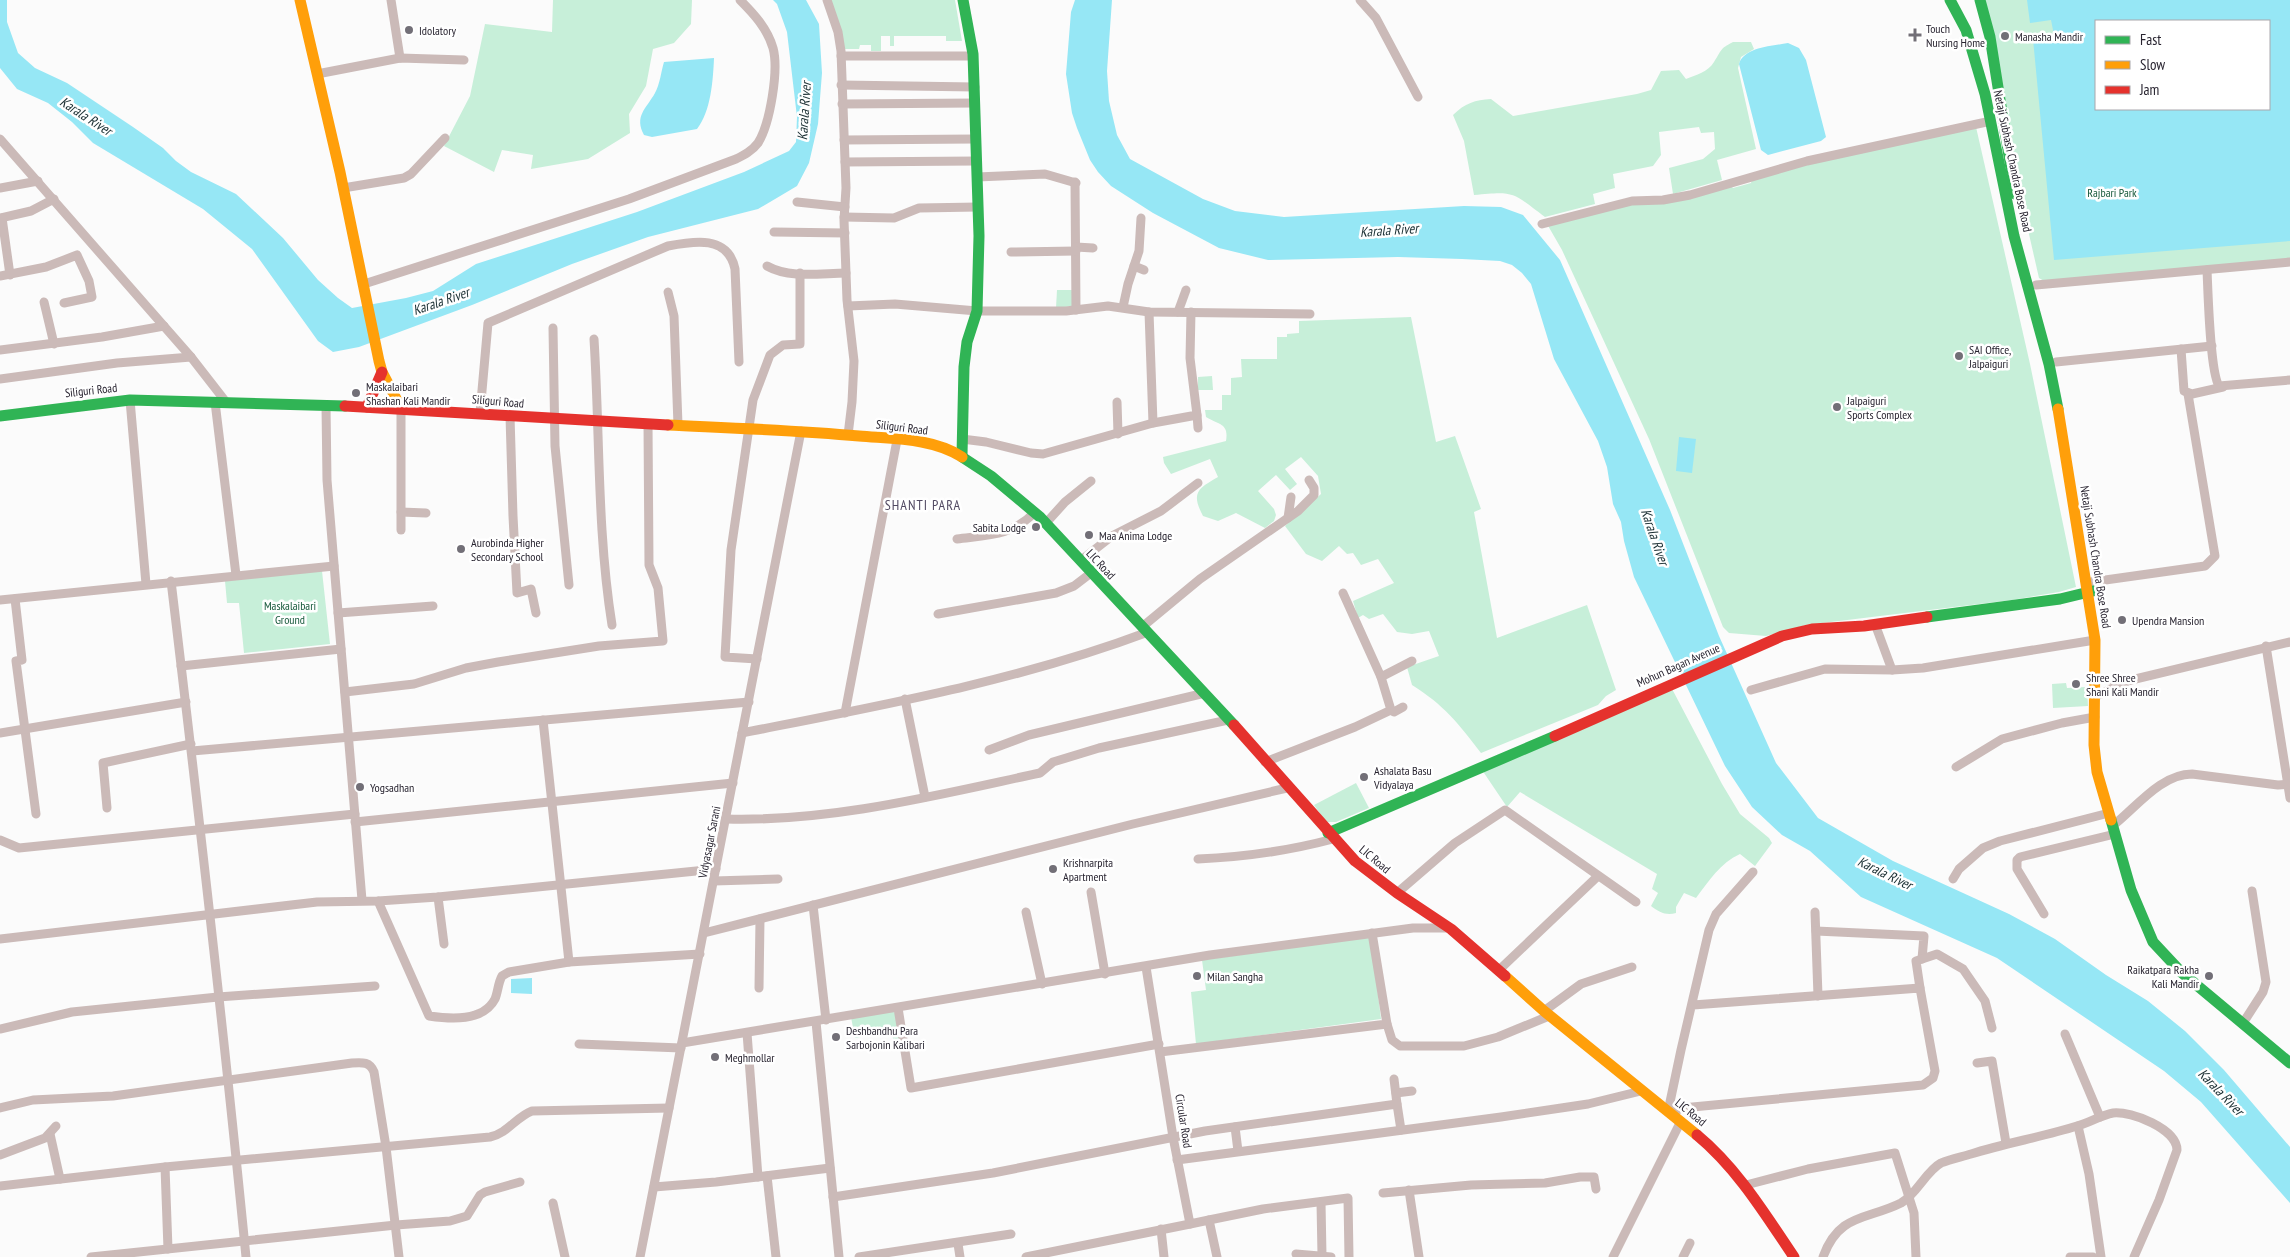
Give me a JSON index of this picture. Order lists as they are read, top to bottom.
{
  "streets": {
    "street": [
      "Netaji Subhash Chandra Bose Road",
      "Siliguri Road",
      "LIC Road",
      "Mohun Bagan Avenue",
      "Vidyasagar Sarani",
      "Circular Road"
    ]
  },
  "crossings": [
    ["Netaji Subhash Chandra Bose Road", "Mohun Bagan Avenue"],
    ["Siliguri Road", "LIC Road"],
    ["Siliguri Road", "Vidyasagar Sarani"],
    ["LIC Road", "Mohun Bagan Avenue"]
  ],
  "districts": ["SHANTI PARA"],
  "water": ["Karala River"],
  "parks": ["Rajbari Park", "Maskalaibari Ground"],
  "places": {
    "other": [
      "Idolatory",
      "Manasha Mandir",
      "SAI Office, Jalpaiguri",
      "Maskalaibari Shashan Kali Mandir",
      "Jalpaiguri Sports Complex",
      "Sabita Lodge",
      "Maa Anima Lodge",
      "Aurobinda Higher Secondary School",
      "Upendra Mansion",
      "Shree Shree Shani Kali Mandir",
      "Ashalata Basu Vidyalaya",
      "Yogsadhan",
      "Krishnarpita Apartment",
      "Milan Sangha",
      "Raikatpara Rakha Kali Mandir",
      "Deshbandhu Para Sarbojonin Kalibari",
      "Meghmollar"
    ],
    "health": ["Touch Nursing Home"]
  },
  "legend": ["Fast", "Slow", "Jam"]
}
